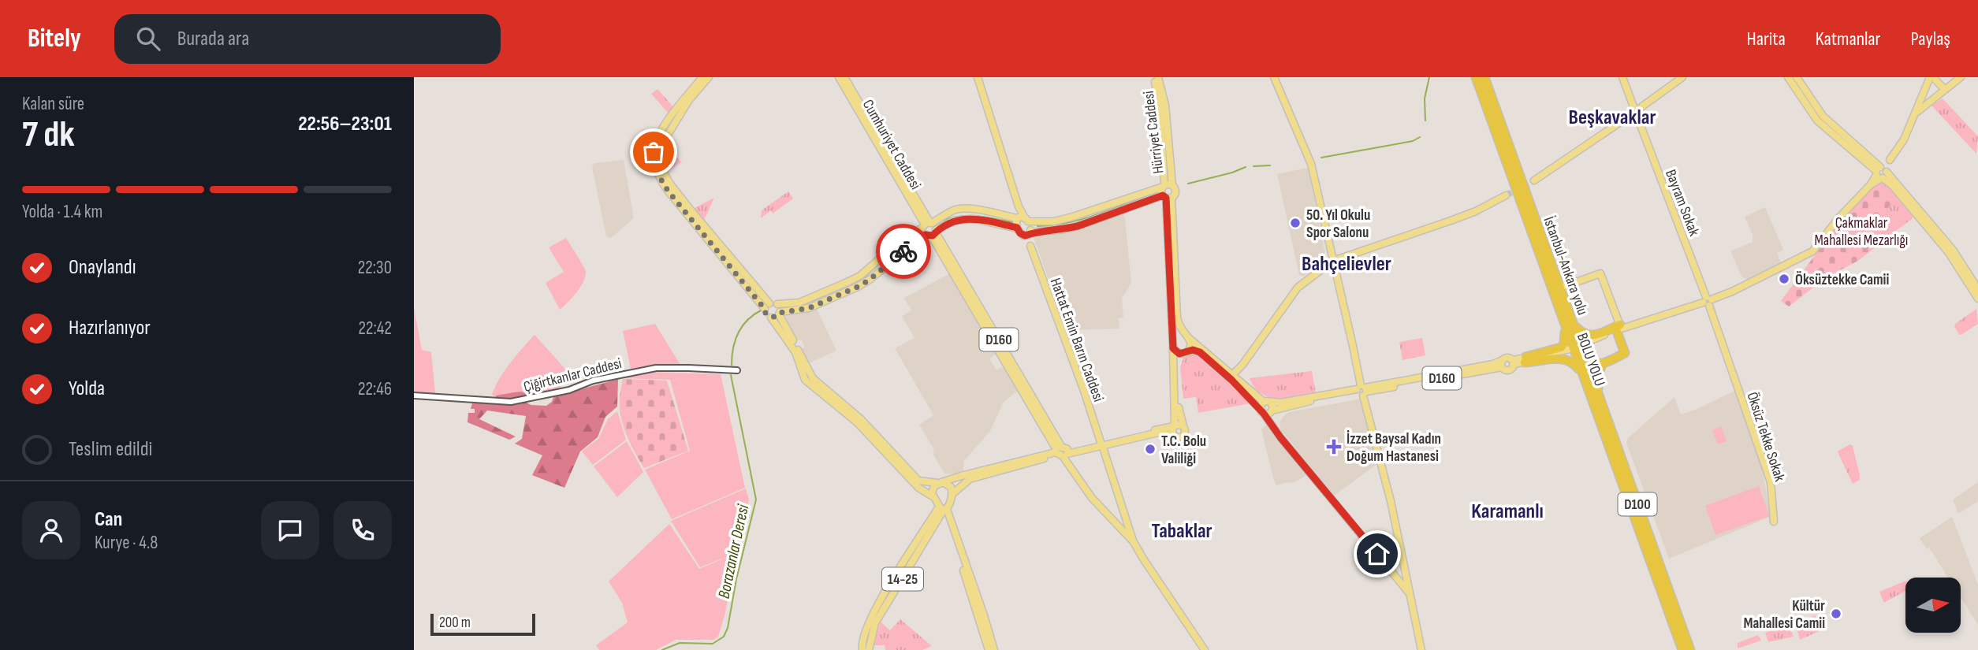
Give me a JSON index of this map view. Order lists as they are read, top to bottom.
{
  "streets": {
    "highway": ["İstanbul-Ankara yolu", "BOLU YOLU", "D100"],
    "main road": [
      "Hürriyet Caddesi",
      "Cumhuriyet Caddesi",
      "Bayram Sokak",
      "D160",
      "Hattat Emin Barın Caddesi",
      "Öksüz Tekke Sokak",
      "14-25"
    ],
    "street": ["Çiğirtkanlar Caddesi"]
  },
  "crossings": [
    ["Cumhuriyet Caddesi", "Hattat Emin Barın Caddesi"],
    ["Bayram Sokak", "Öksüz Tekke Sokak"],
    ["İstanbul-Ankara yolu", "BOLU YOLU"]
  ],
  "districts": [
    "Beşkavaklar",
    "Bahçelievler",
    "Karamanlı",
    "Tabaklar"
  ],
  "water": ["Borazanlar Deresi"],
  "parks": ["Çakmaklar Mahallesi Mezarlığı"],
  "places": {
    "other": [
      "50. Yıl Okulu Spor Salonu",
      "Öksüztekke Camii",
      "T.C. Bolu Valiliği",
      "Kültür Mahallesi Camii"
    ],
    "health": ["İzzet Baysal Kadın Doğum Hastanesi"]
  },
  "scale_bar": "200 m",
  "north": "right",
  "page": {
    "header": "Bitely",
    "search": "Burada ara",
    "nav": ["Harita", "Katmanlar", "Paylaş"],
    "heading": ["7 dk", "Kalan süre", "22:56–23:01"],
    "panel": ["Can", "Kurye · 4.8"],
    "bar": "Yolda · 1.4 km",
    "list": [
      ["Onaylandı", "22:30"],
      ["Hazırlanıyor", "22:42"],
      ["Yolda", "22:46"],
      "Teslim edildi"
    ],
    "scale": "200 m"
  }
}
